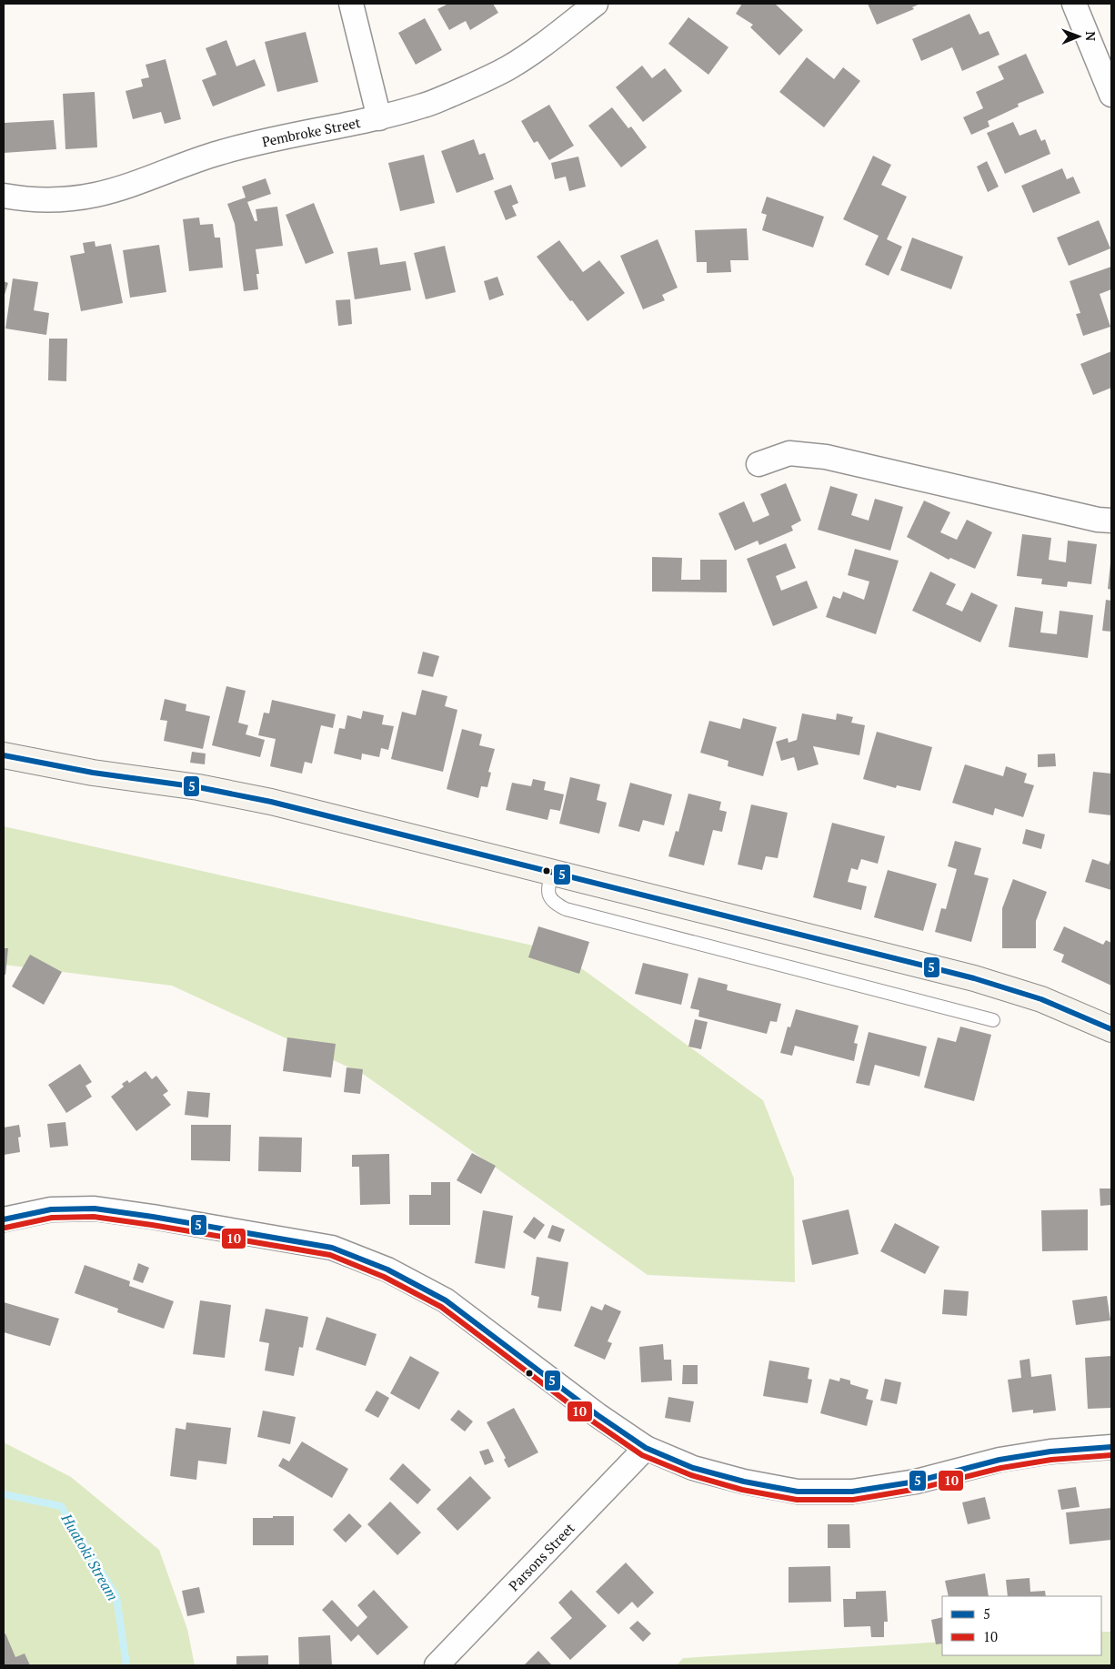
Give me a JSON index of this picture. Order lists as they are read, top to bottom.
{
  "streets": {
    "street": ["Pembroke Street", "Parsons Street"]
  },
  "water": ["Huatoki Stream"],
  "lines": ["transit line 5", "transit line 10"],
  "legend": ["5", "10"],
  "north": "right"
}
